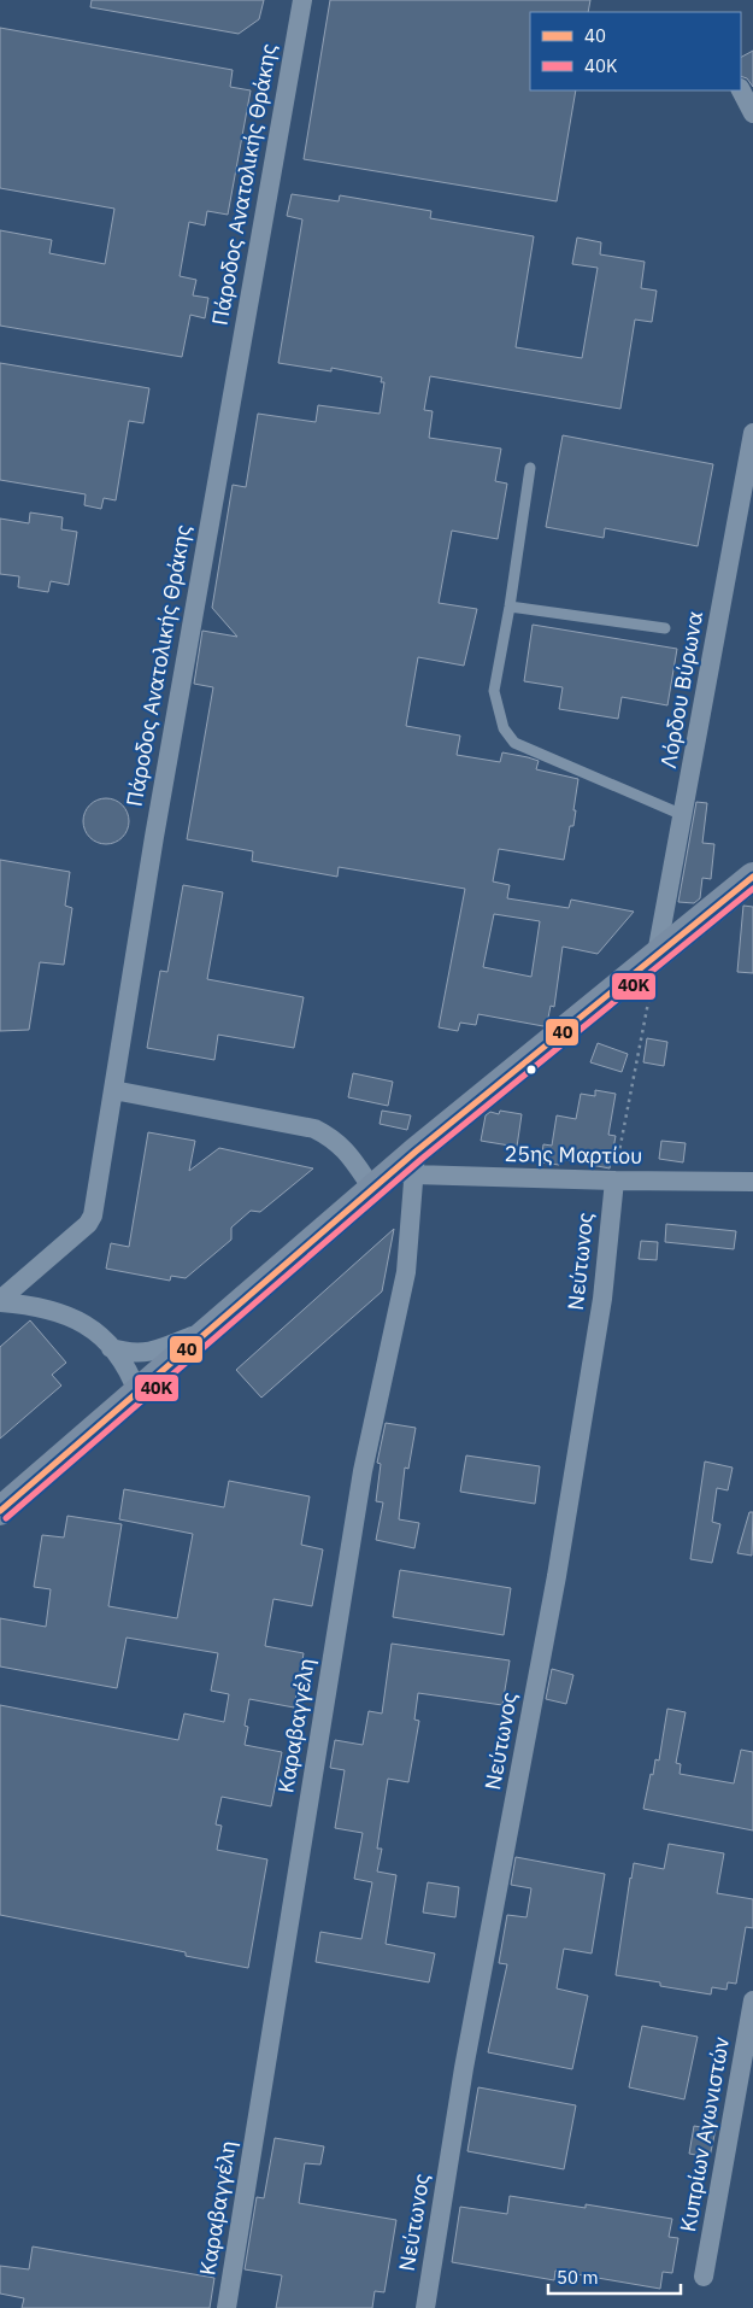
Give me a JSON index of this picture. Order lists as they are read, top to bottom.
{
  "streets": {
    "street": [
      "Πάροδος Ανατολικής Θράκης",
      "Λόρδου Βύρωνα",
      "25ης Μαρτίου",
      "Νεύτωνος",
      "Καραβαγγέλη",
      "Κυπρίων Αγωνιστών"
    ]
  },
  "crossings": [
    ["25ης Μαρτίου", "Νεύτωνος"],
    ["25ης Μαρτίου", "Καραβαγγέλη"]
  ],
  "lines": ["transit line 40", "transit line 40Κ"],
  "legend": ["40", "40Κ"],
  "scale_bar": "50 m"
}
